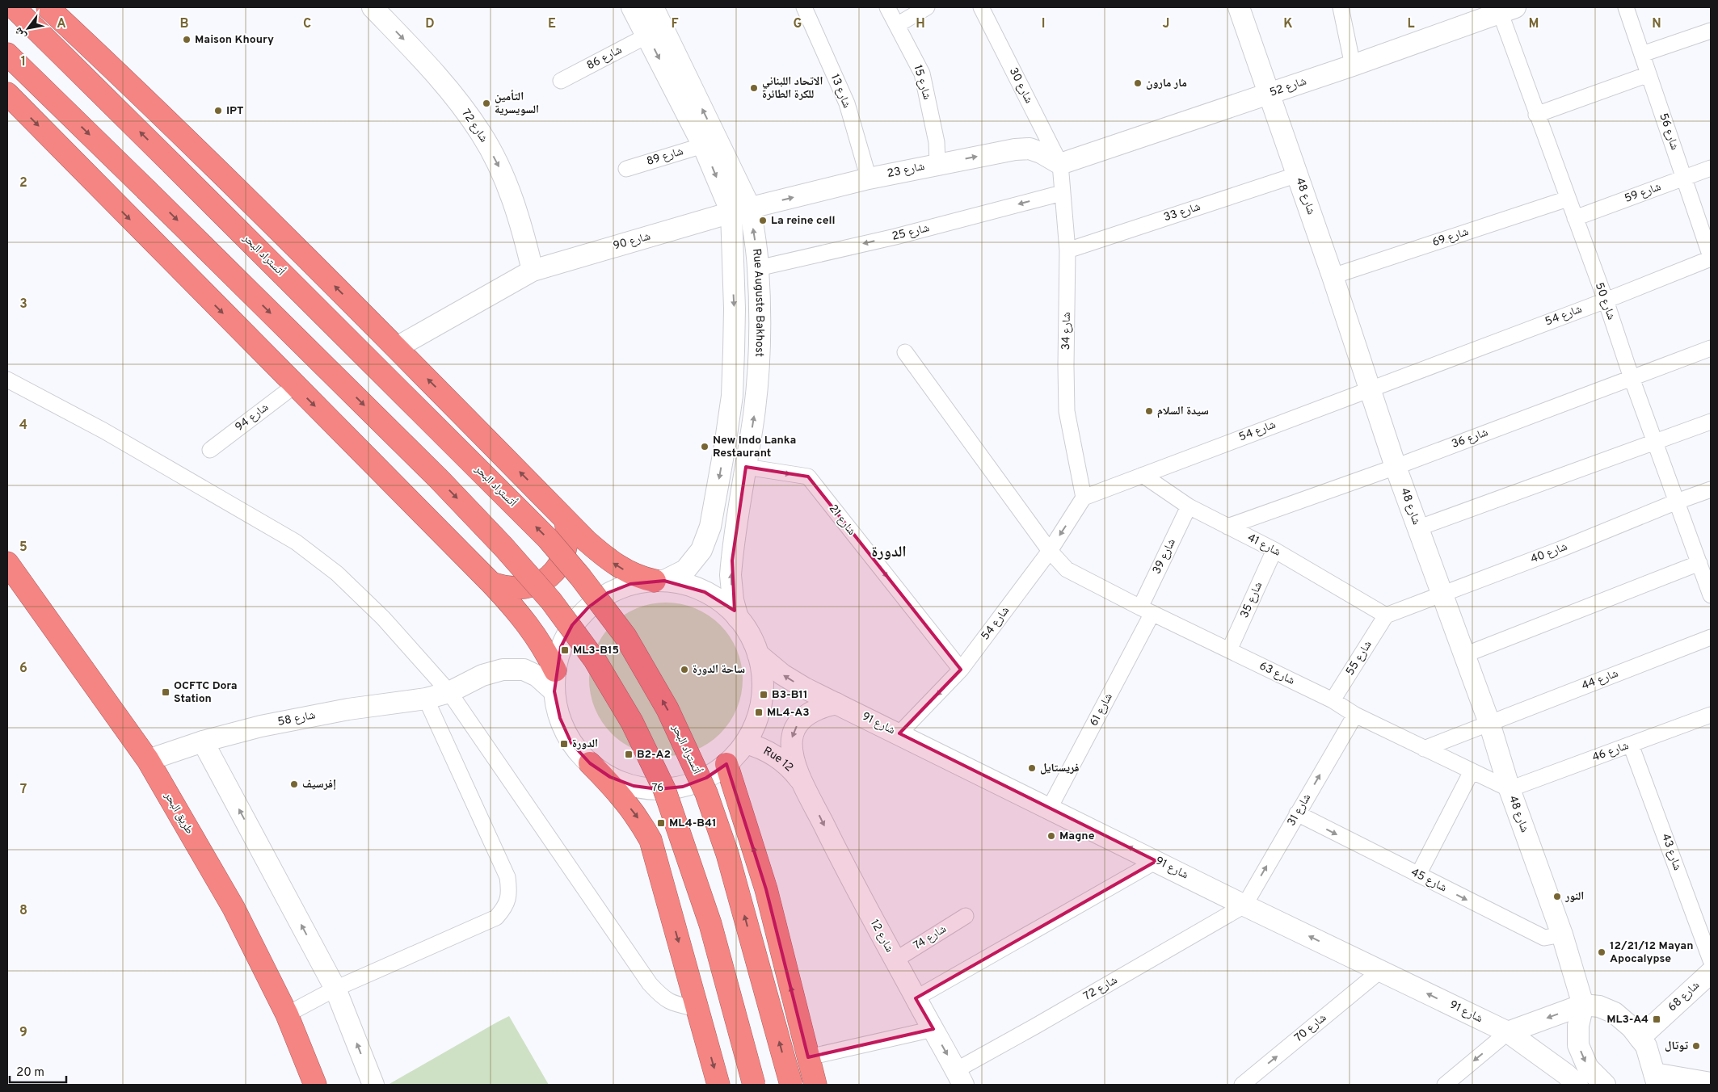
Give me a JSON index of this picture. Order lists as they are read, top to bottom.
{
  "streets": {
    "highway": ["أتستراد البحر", "طريق البحر"],
    "street": [
      "شارع 86",
      "شارع 15",
      "شارع 30",
      "شارع 52",
      "شارع 13",
      "شارع 72",
      "شارع 56",
      "شارع 89",
      "شارع 23",
      "شارع 59",
      "شارع 48",
      "شارع 33",
      "شارع 25",
      "شارع 69",
      "شارع 90",
      "شارع 50",
      "Rue Auguste Bakhost",
      "شارع 54",
      "شارع 34",
      "شارع 94",
      "شارع 36",
      "شارع 21",
      "شارع 41",
      "شارع 40",
      "شارع 39",
      "شارع 35",
      "شارع 55",
      "شارع 63",
      "شارع 44",
      "شارع 61",
      "شارع 58",
      "شارع 91",
      "شارع 46",
      "Rue 12",
      "76",
      "شارع 31",
      "شارع 43",
      "شارع 45",
      "شارع 12",
      "شارع 74",
      "شارع 68",
      "شارع 70"
    ]
  },
  "crossings": [
    ["شارع 86", "Rue Auguste Bakhost"],
    ["شارع 15", "شارع 23"],
    ["شارع 30", "شارع 52"],
    ["شارع 30", "شارع 23"],
    ["شارع 30", "شارع 34"],
    ["شارع 52", "شارع 23"],
    ["شارع 52", "شارع 48"],
    ["شارع 52", "شارع 50"],
    ["شارع 52", "شارع 34"],
    ["شارع 13", "شارع 23"],
    ["شارع 72", "شارع 90"],
    ["شارع 72", "شارع 91"],
    ["شارع 72", "شارع 31"],
    ["شارع 72", "شارع 12"],
    ["شارع 56", "شارع 59"],
    ["شارع 56", "شارع 54"],
    ["شارع 89", "Rue Auguste Bakhost"],
    ["شارع 23", "شارع 90"],
    ["شارع 23", "Rue Auguste Bakhost"],
    ["شارع 23", "شارع 34"],
    ["شارع 59", "شارع 50"],
    ["شارع 48", "شارع 33"],
    ["شارع 48", "شارع 69"],
    ["شارع 48", "شارع 54"],
    ["شارع 48", "شارع 36"],
    ["شارع 48", "شارع 40"],
    ["شارع 48", "شارع 63"],
    ["شارع 48", "شارع 44"],
    ["شارع 48", "شارع 46"],
    ["شارع 48", "شارع 45"],
    ["شارع 33", "شارع 34"],
    ["شارع 25", "Rue Auguste Bakhost"],
    ["شارع 25", "شارع 34"],
    ["شارع 69", "شارع 50"],
    ["شارع 90", "Rue Auguste Bakhost"],
    ["شارع 50", "شارع 54"],
    ["شارع 50", "شارع 36"],
    ["شارع 50", "شارع 40"],
    ["Rue Auguste Bakhost", "شارع 21"],
    ["شارع 54", "شارع 34"],
    ["شارع 54", "شارع 21"],
    ["شارع 54", "شارع 41"],
    ["شارع 54", "شارع 63"],
    ["شارع 54", "شارع 91"],
    ["شارع 36", "شارع 41"],
    ["شارع 41", "شارع 40"],
    ["شارع 41", "شارع 39"],
    ["شارع 41", "شارع 35"],
    ["شارع 41", "شارع 55"],
    ["شارع 40", "شارع 55"],
    ["شارع 39", "شارع 63"],
    ["شارع 39", "شارع 61"],
    ["شارع 35", "شارع 63"],
    ["شارع 55", "شارع 63"],
    ["شارع 63", "شارع 61"],
    ["شارع 63", "شارع 46"],
    ["شارع 63", "شارع 31"],
    ["شارع 61", "شارع 91"],
    ["شارع 58", "76"],
    ["شارع 58", "طريق البحر"],
    ["شارع 91", "76"],
    ["شارع 91", "شارع 31"],
    ["شارع 91", "شارع 70"],
    ["شارع 46", "شارع 43"],
    ["Rue 12", "76"],
    ["Rue 12", "شارع 12"],
    ["شارع 31", "شارع 45"],
    ["شارع 12", "شارع 74"]
  ],
  "one_way": [
    "شارع 72",
    "شارع 23",
    "شارع 25",
    "شارع 21",
    "شارع 91",
    "شارع 45",
    "شارع 12",
    "شارع 70"
  ],
  "districts": ["الدورة"],
  "places": {
    "other": [
      "Maison Khoury",
      "مار مارون",
      "الاتحاد اللبناني للكرة الطائرة",
      "التأمين السويسرية",
      "IPT",
      "La reine cell",
      "سيدة السلام",
      "New Indo Lanka Restaurant",
      "ساحة الدورة",
      "فريستايل",
      "إفرسيف",
      "Magne",
      "النور",
      "12/21/12 Mayan Apocalypse",
      "توتال"
    ],
    "transit": [
      "ML3-B15",
      "OCFTC Dora Station",
      "B3-B11",
      "ML4-A3",
      "الدورة",
      "B2-A2",
      "ML4-B41",
      "ML3-A4"
    ]
  },
  "scale_bar": "20 m",
  "north": "bottom left",
  "grid": {
    "columns": [
      "A",
      "B",
      "C",
      "D",
      "E",
      "F",
      "G",
      "H",
      "I",
      "J",
      "K",
      "L",
      "M",
      "N"
    ],
    "rows": [
      "1",
      "2",
      "3",
      "4",
      "5",
      "6",
      "7",
      "8",
      "9"
    ]
  }
}
